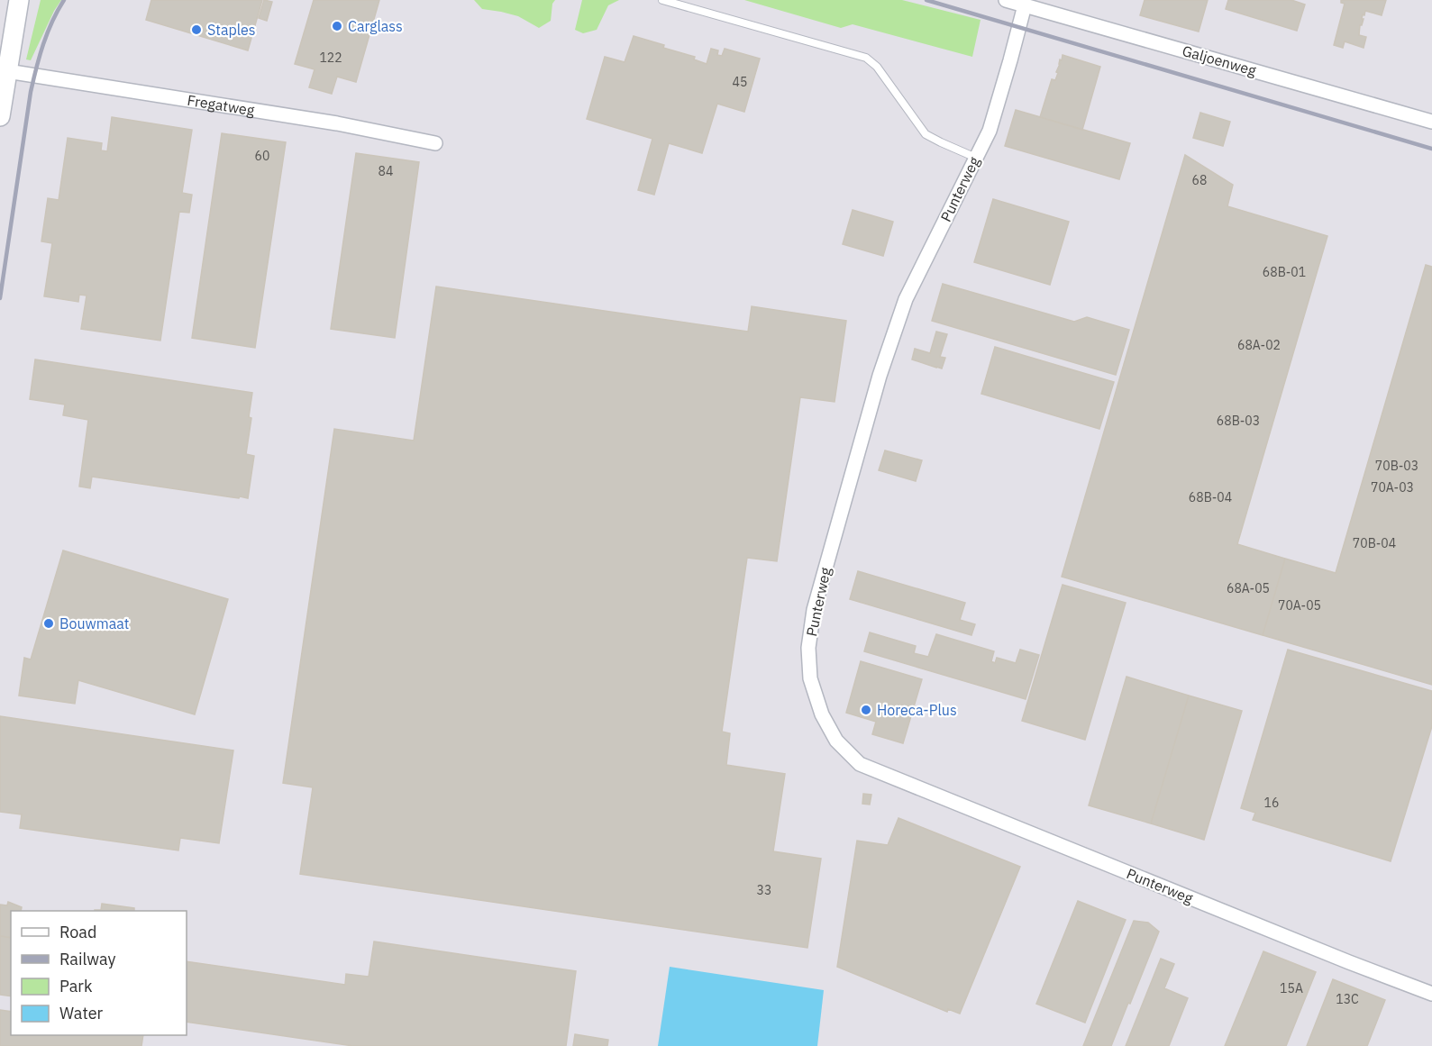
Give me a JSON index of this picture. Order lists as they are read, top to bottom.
{
  "streets": {
    "street": ["Galjoenweg", "Fregatweg", "Punterweg"]
  },
  "crossings": [
    ["Galjoenweg", "Punterweg"]
  ],
  "places": [
    "Carglass",
    "Staples",
    "Bouwmaat",
    "Horeca-Plus"
  ],
  "house_numbers": [
    "122",
    "45",
    "60",
    "84",
    "68",
    "68B-01",
    "68A-02",
    "68B-03",
    "70B-03",
    "70A-03",
    "68B-04",
    "70B-04",
    "68A-05",
    "70A-05",
    "16",
    "33",
    "15A",
    "13C"
  ],
  "legend": [
    "Road",
    "Railway",
    "Park",
    "Water"
  ]
}
